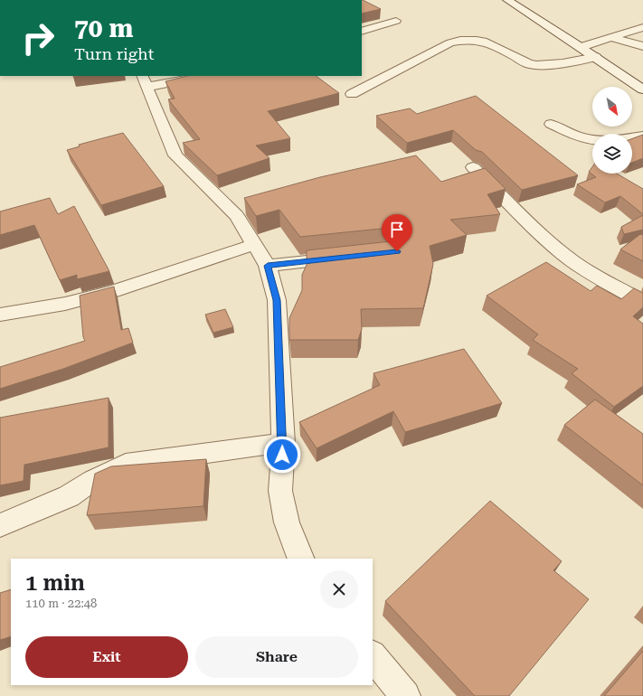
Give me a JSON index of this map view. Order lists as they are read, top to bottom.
{
  "north": "bottom right",
  "page": {
    "turn": ["70 m", "Turn right"],
    "heading": ["1 min", "110 m · 22:48"],
    "buttons": ["Exit", "Share"]
  }
}
